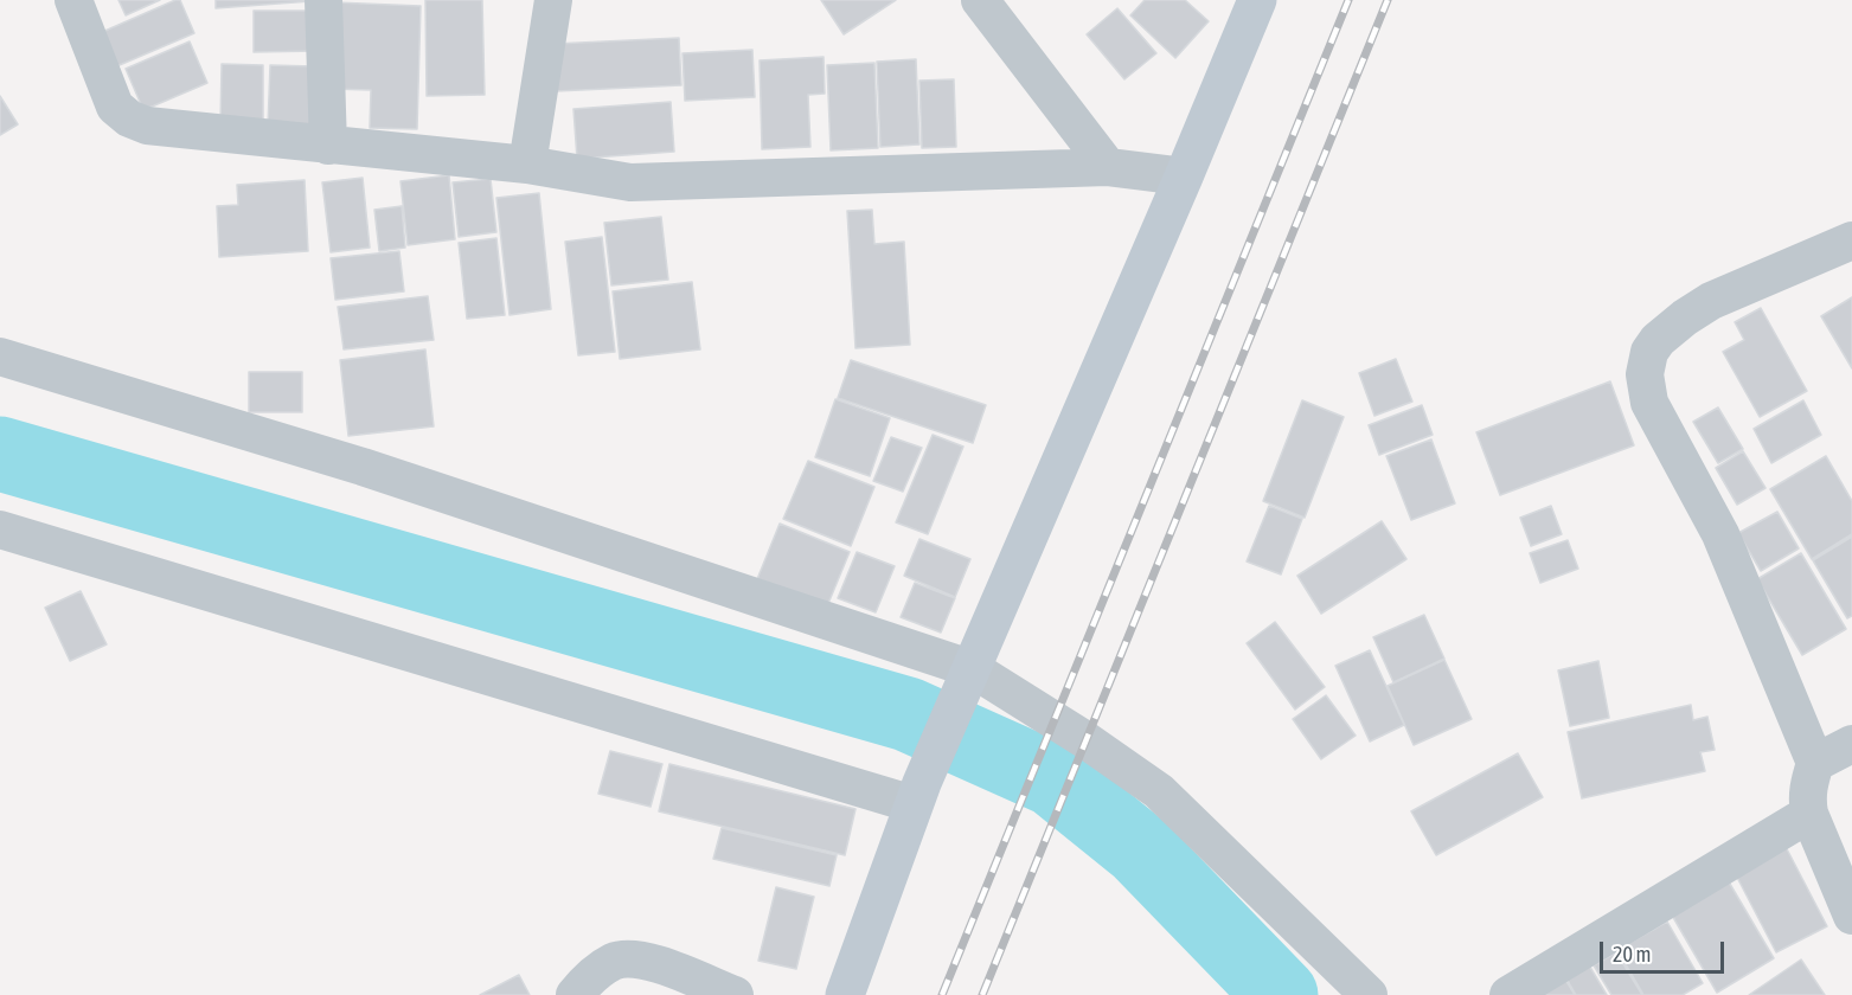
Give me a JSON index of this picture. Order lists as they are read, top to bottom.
{
  "scale_bar": "20 m"
}
